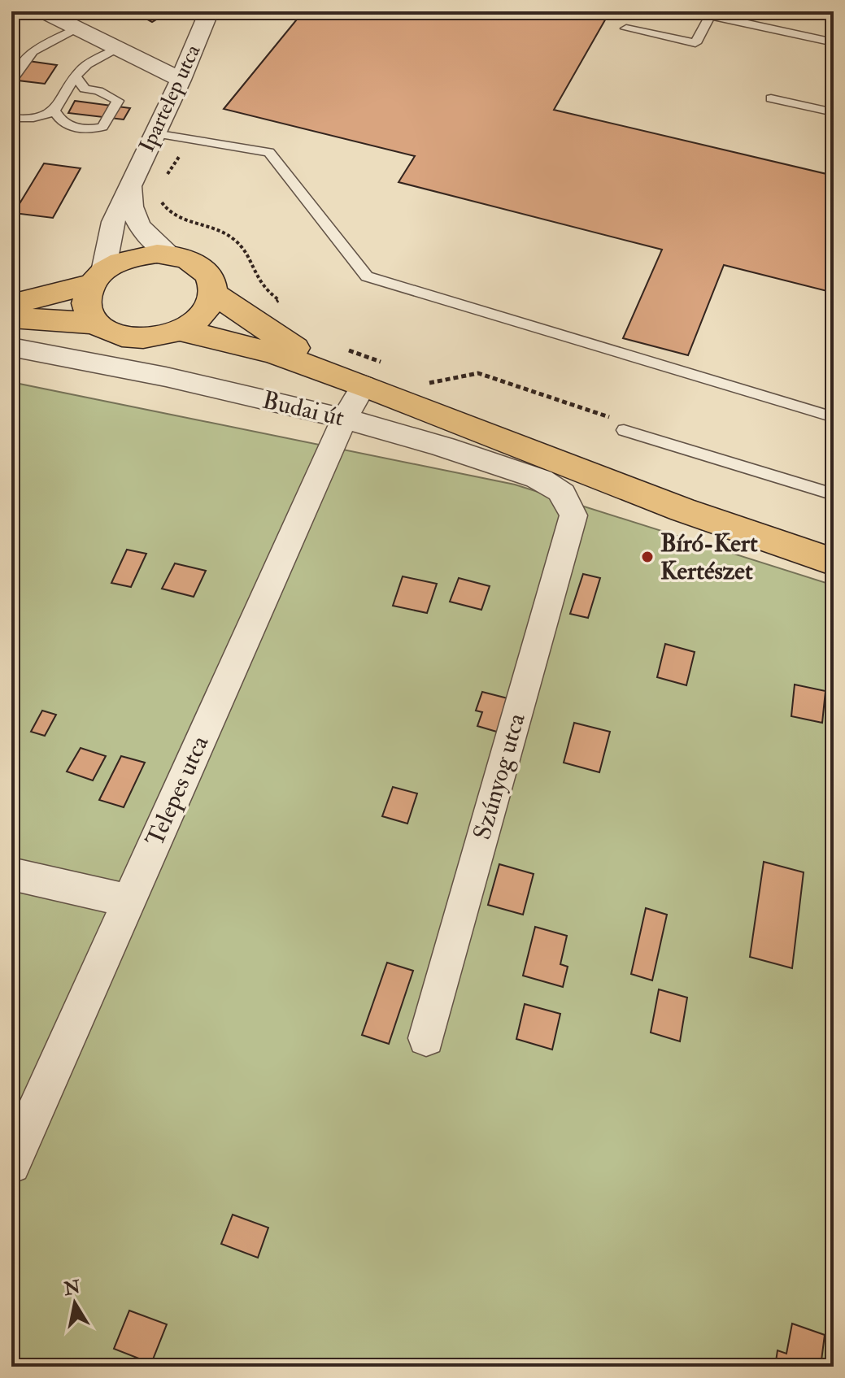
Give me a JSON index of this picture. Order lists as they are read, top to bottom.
{
  "streets": {
    "main road": ["Budai út"],
    "street": ["Ipartelep utca", "Szúnyog utca", "Telepes utca"]
  },
  "crossings": [
    ["Budai út", "Szúnyog utca"],
    ["Budai út", "Telepes utca"]
  ],
  "places": ["Bíró-Kert Kertészet"],
  "north": "top"
}
